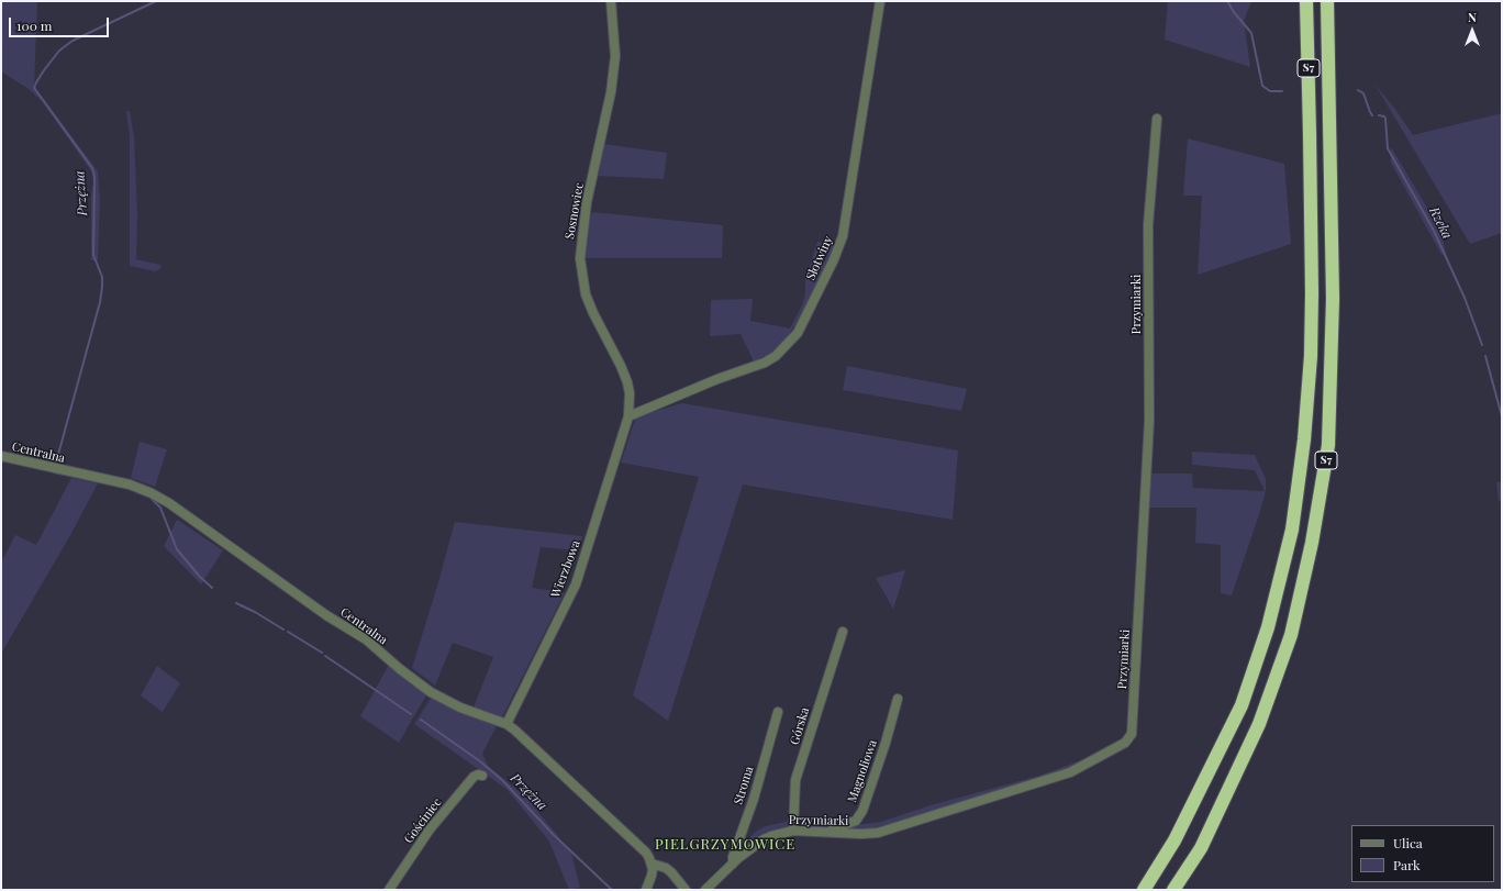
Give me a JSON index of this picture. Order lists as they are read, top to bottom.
{
  "streets": {
    "highway": ["S7"],
    "street": [
      "Sosnowiec",
      "Słotwiny",
      "Przymiarki",
      "Centralna",
      "Wierzbowa",
      "Górska",
      "Magnoliowa",
      "Stroma",
      "Gościniec"
    ]
  },
  "crossings": [
    ["Sosnowiec", "Słotwiny"],
    ["Sosnowiec", "Wierzbowa"],
    ["Słotwiny", "Wierzbowa"],
    ["Przymiarki", "Górska"],
    ["Przymiarki", "Magnoliowa"],
    ["Przymiarki", "Stroma"],
    ["Centralna", "Wierzbowa"]
  ],
  "districts": ["PIELGRZYMOWICE"],
  "water": ["Przężna", "Rzeka"],
  "legend": ["Ulica", "Park"],
  "scale_bar": "100 m",
  "north": "top"
}
